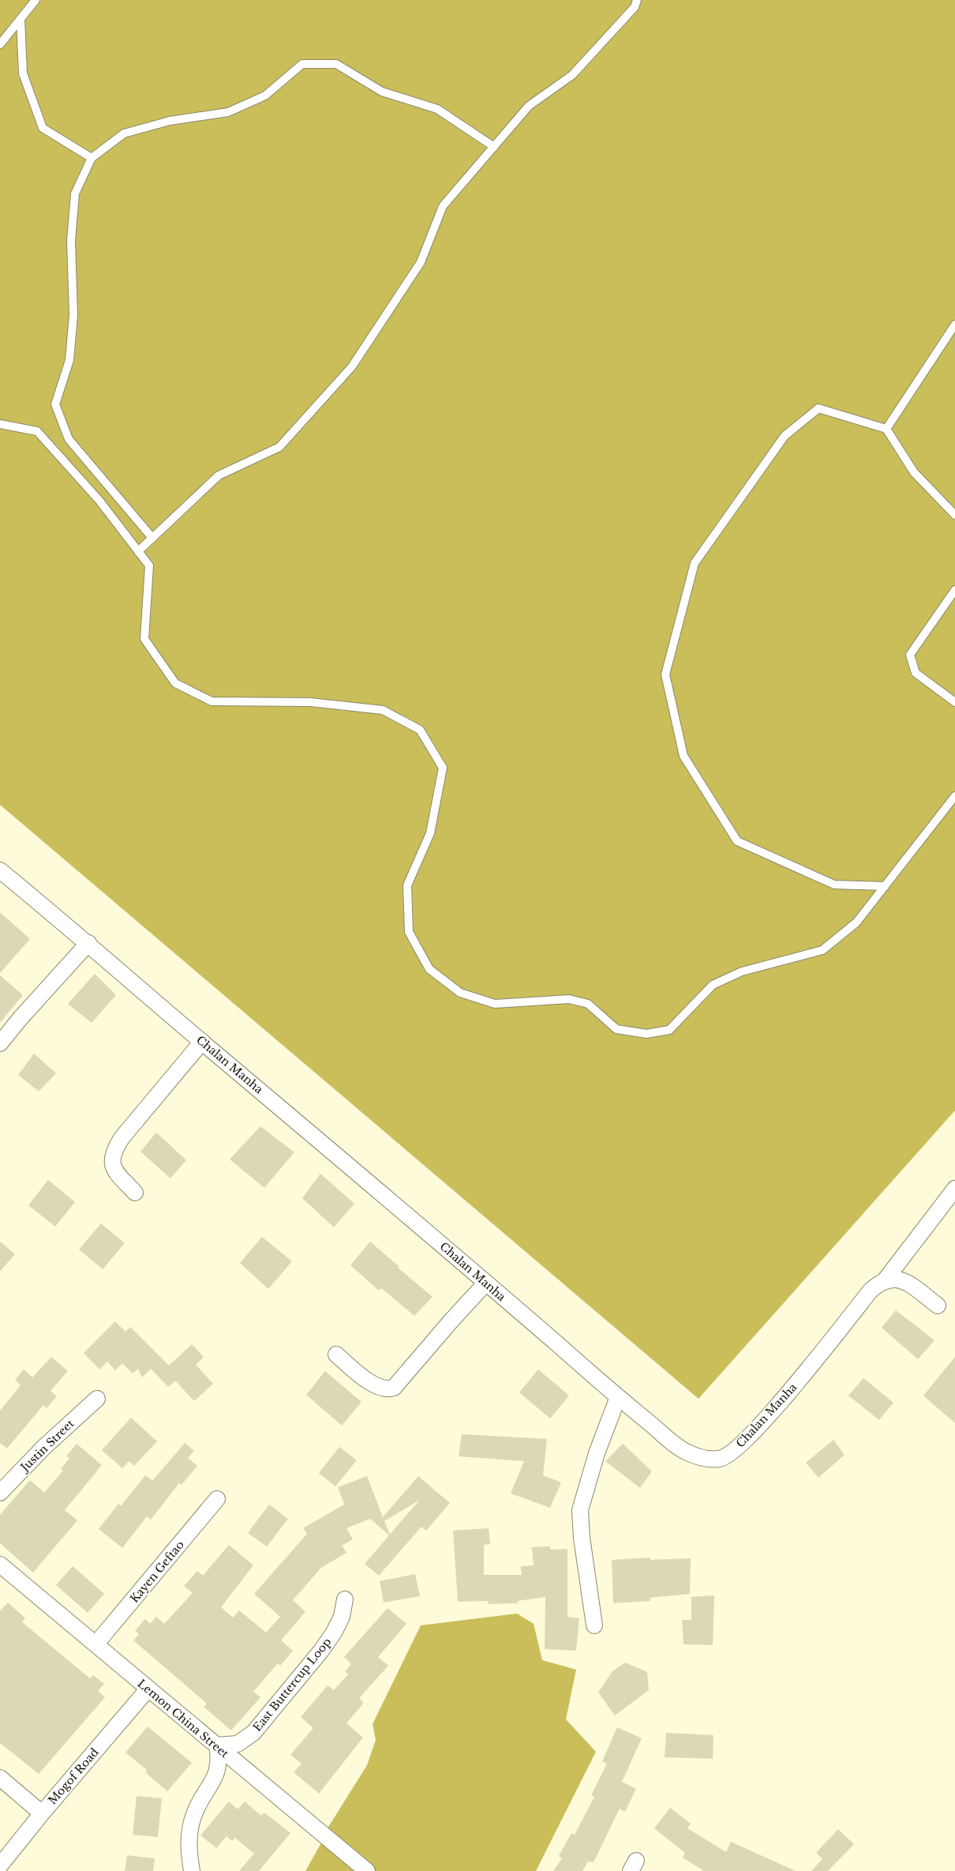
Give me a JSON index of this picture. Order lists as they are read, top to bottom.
{
  "streets": {
    "street": [
      "Chalan Manha",
      "Justin Street",
      "Kayen Geftao",
      "East Buttercup Loop",
      "Lemon China Street",
      "Mogof Road"
    ]
  },
  "crossings": [
    ["Kayen Geftao", "Lemon China Street"],
    ["East Buttercup Loop", "Lemon China Street"],
    ["Lemon China Street", "Mogof Road"]
  ]
}
